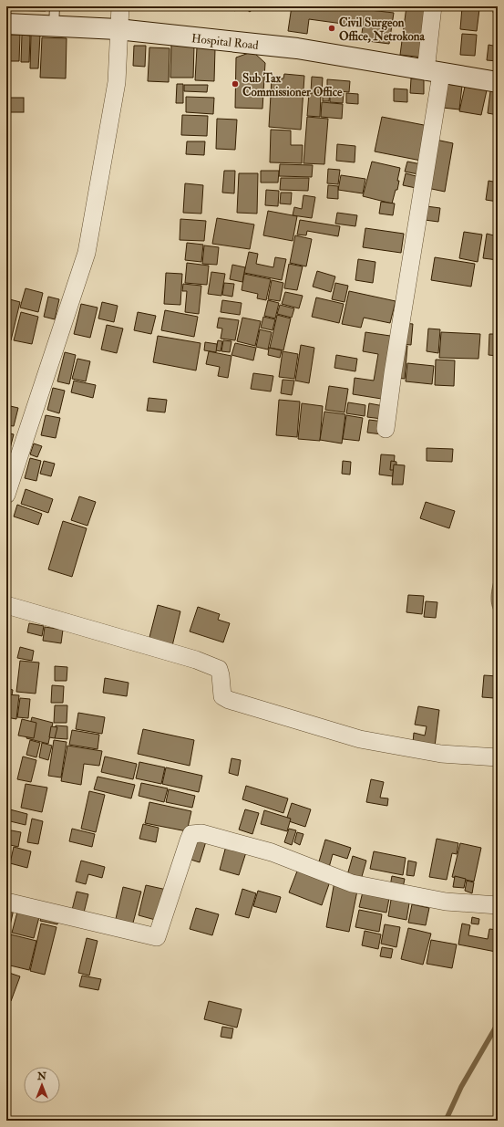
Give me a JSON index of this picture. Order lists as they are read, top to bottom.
{
  "streets": {
    "street": ["Hospital Road"]
  },
  "places": ["Civil Surgeon Office, Netrokona", "Sub Tax Commissioner Office"],
  "north": "top"
}
